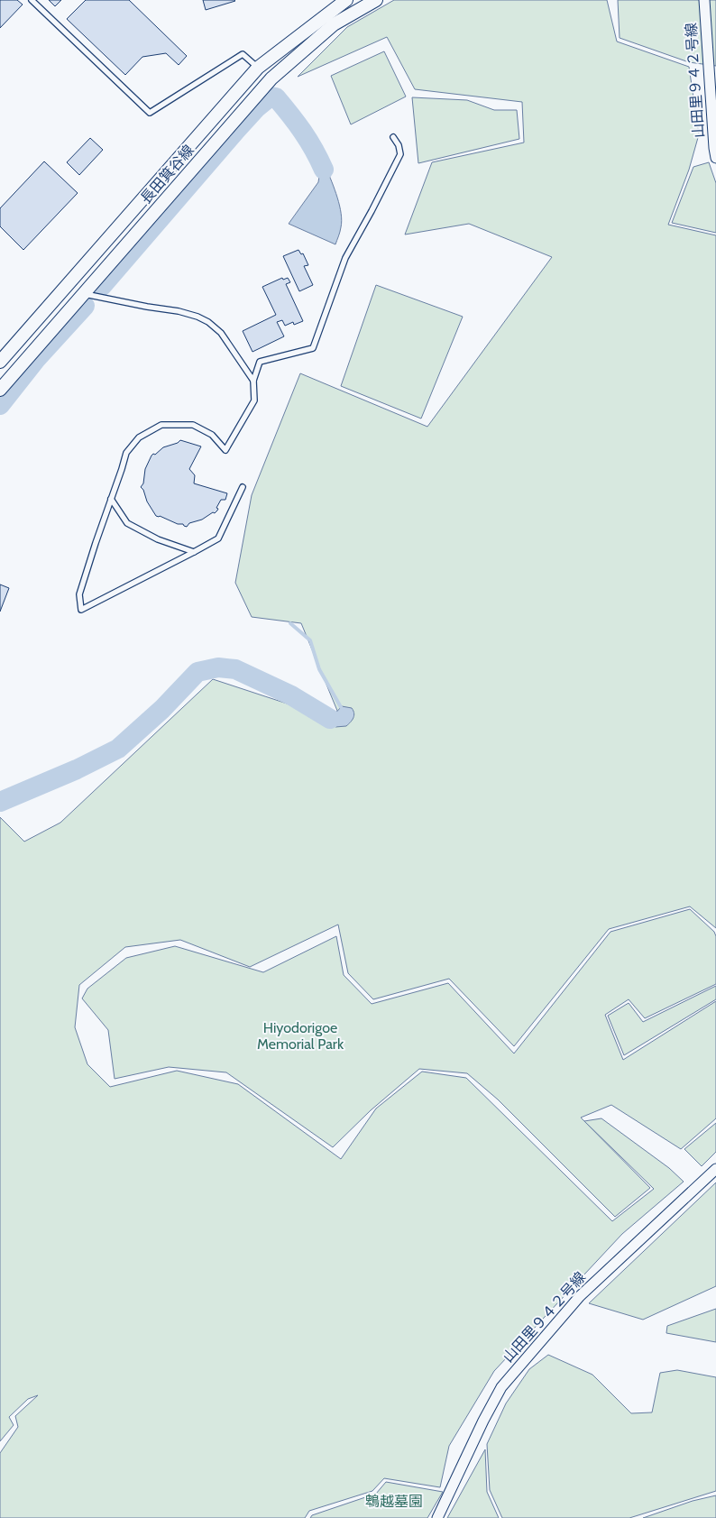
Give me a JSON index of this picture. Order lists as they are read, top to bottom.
{
  "streets": {
    "street": ["山田里９４２号線", "長田箕谷線"]
  },
  "parks": ["Hiyodorigoe Memorial Park", "鵯越墓園"]
}
